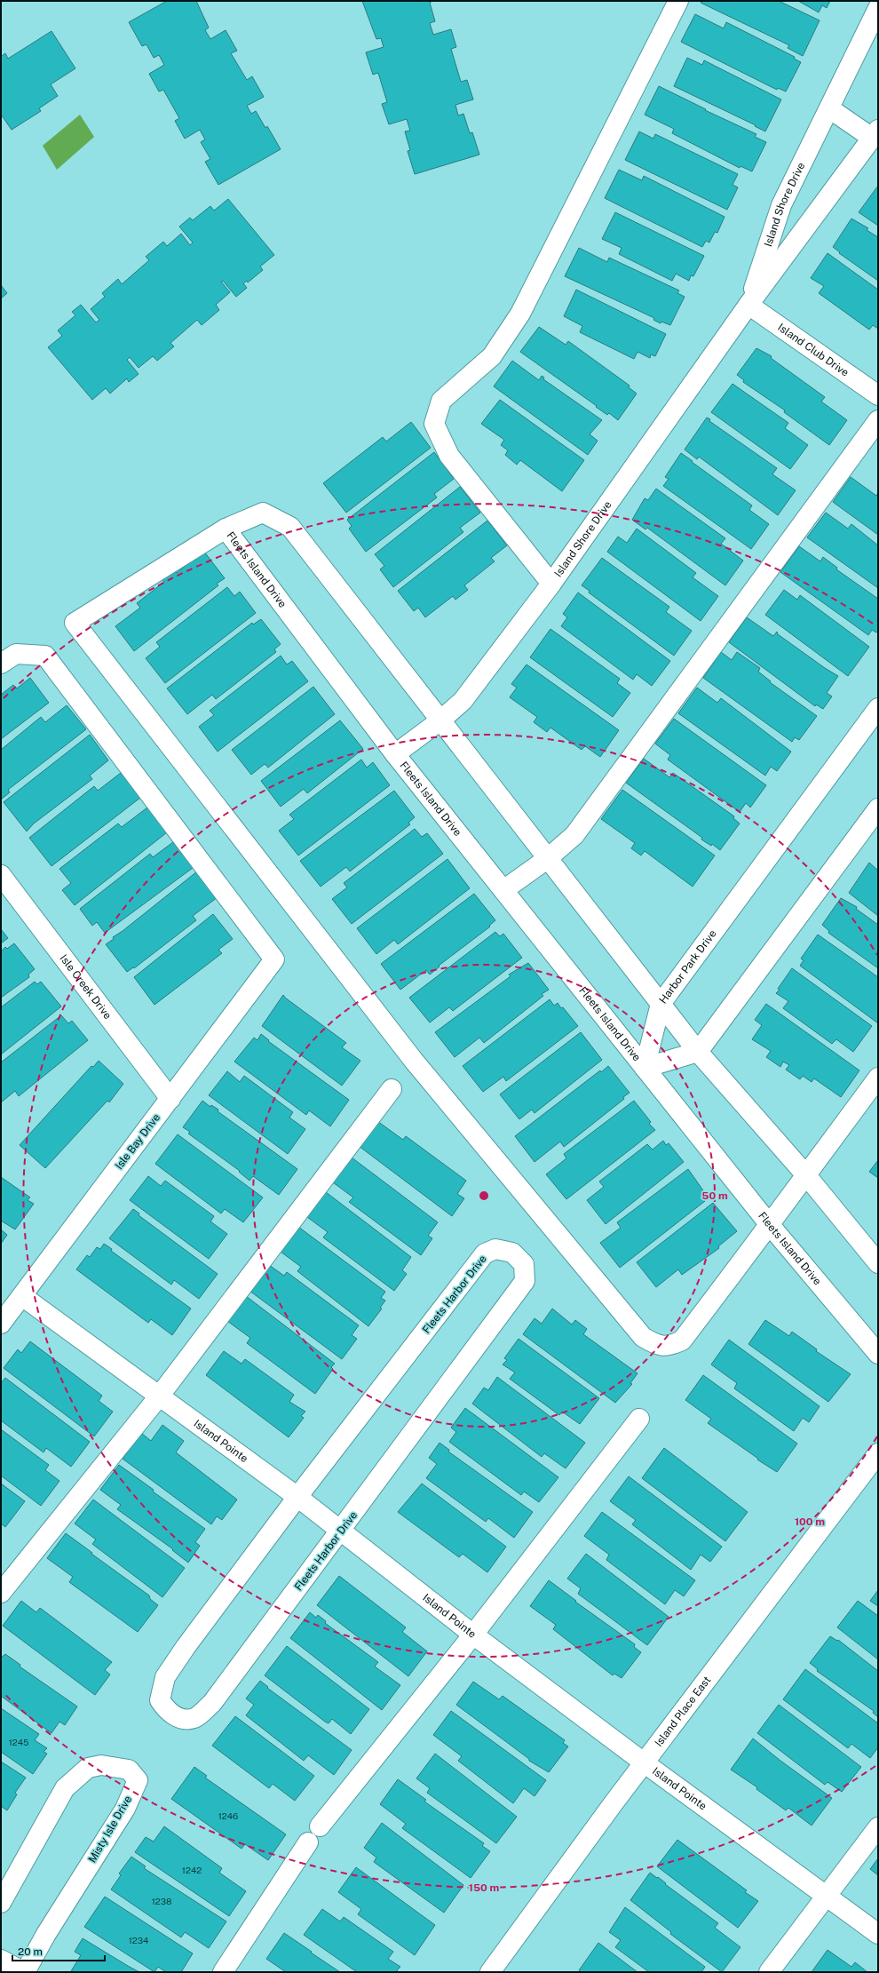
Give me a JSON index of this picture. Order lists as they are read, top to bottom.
{
  "streets": {
    "street": [
      "Island Shore Drive",
      "Island Club Drive",
      "Fleets Island Drive",
      "Harbor Park Drive",
      "Isle Creek Drive",
      "Isle Bay Drive",
      "Fleets Harbor Drive",
      "Island Pointe",
      "Island Place East",
      "Misty Isle Drive"
    ]
  },
  "crossings": [
    ["Island Shore Drive", "Island Club Drive"],
    ["Island Shore Drive", "Fleets Island Drive"],
    ["Fleets Island Drive", "Harbor Park Drive"],
    ["Isle Creek Drive", "Isle Bay Drive"],
    ["Isle Bay Drive", "Island Pointe"],
    ["Fleets Harbor Drive", "Island Pointe"],
    ["Island Pointe", "Island Place East"]
  ],
  "house_numbers": [
    "1245",
    "1246",
    "1242",
    "1238",
    "1234"
  ],
  "scale_bar": "20 m",
  "rings": ["50 m", "100 m", "150 m"]
}
